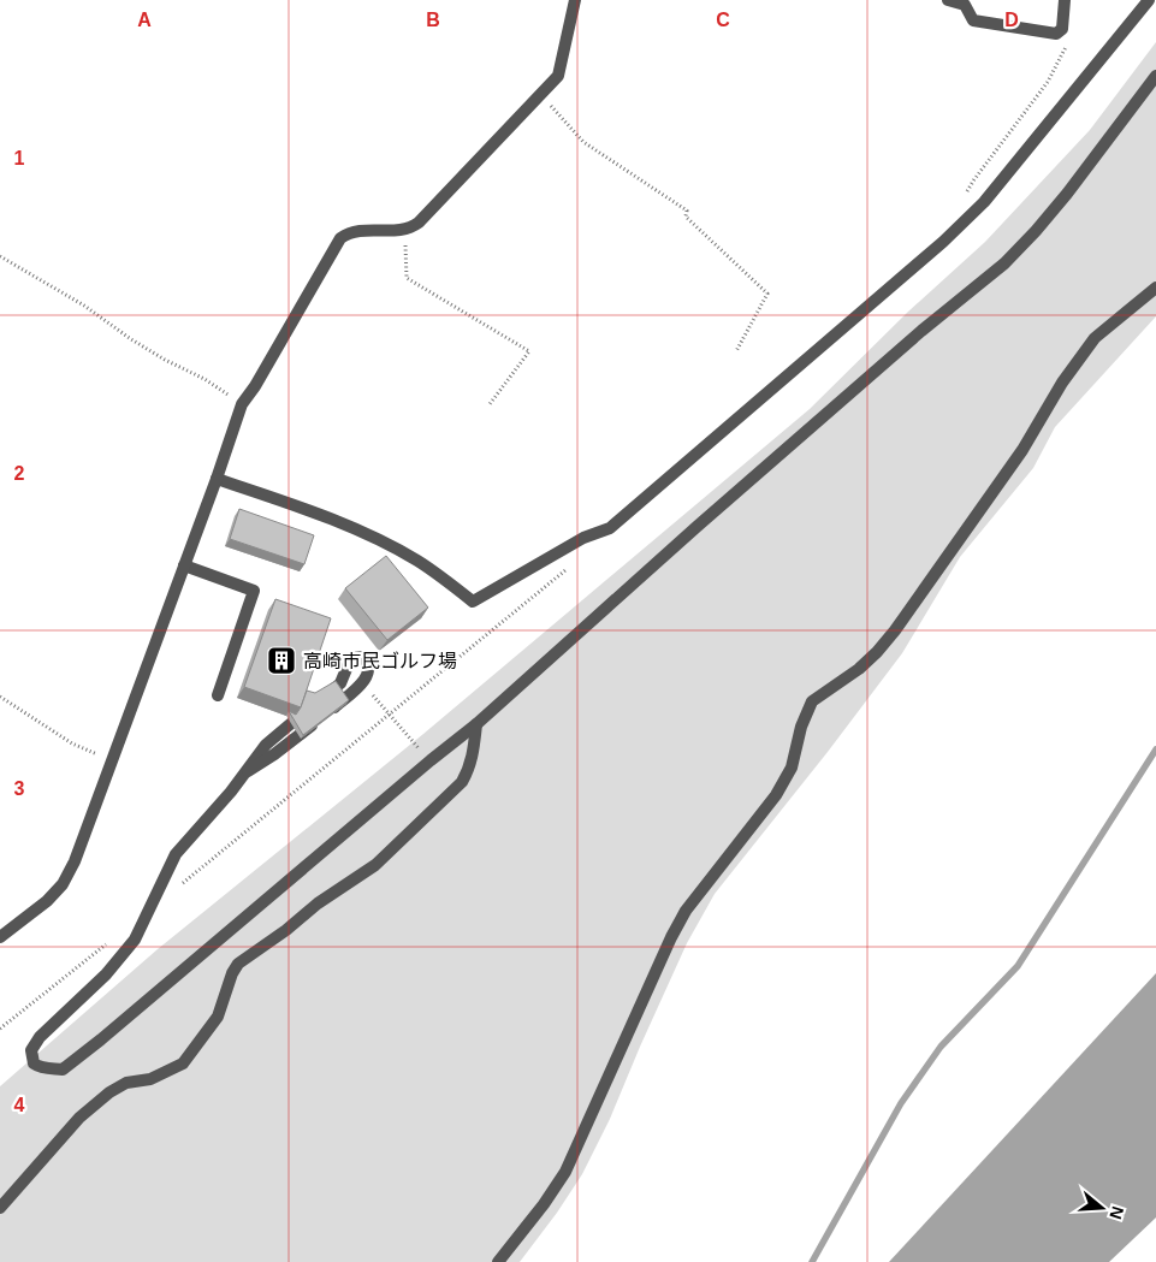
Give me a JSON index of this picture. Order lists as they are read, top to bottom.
{
  "places": {
    "building": ["高崎市民ゴルフ場"]
  },
  "north": "right",
  "grid": {
    "columns": [
      "A",
      "B",
      "C",
      "D"
    ],
    "rows": [
      "1",
      "2",
      "3",
      "4"
    ]
  }
}
